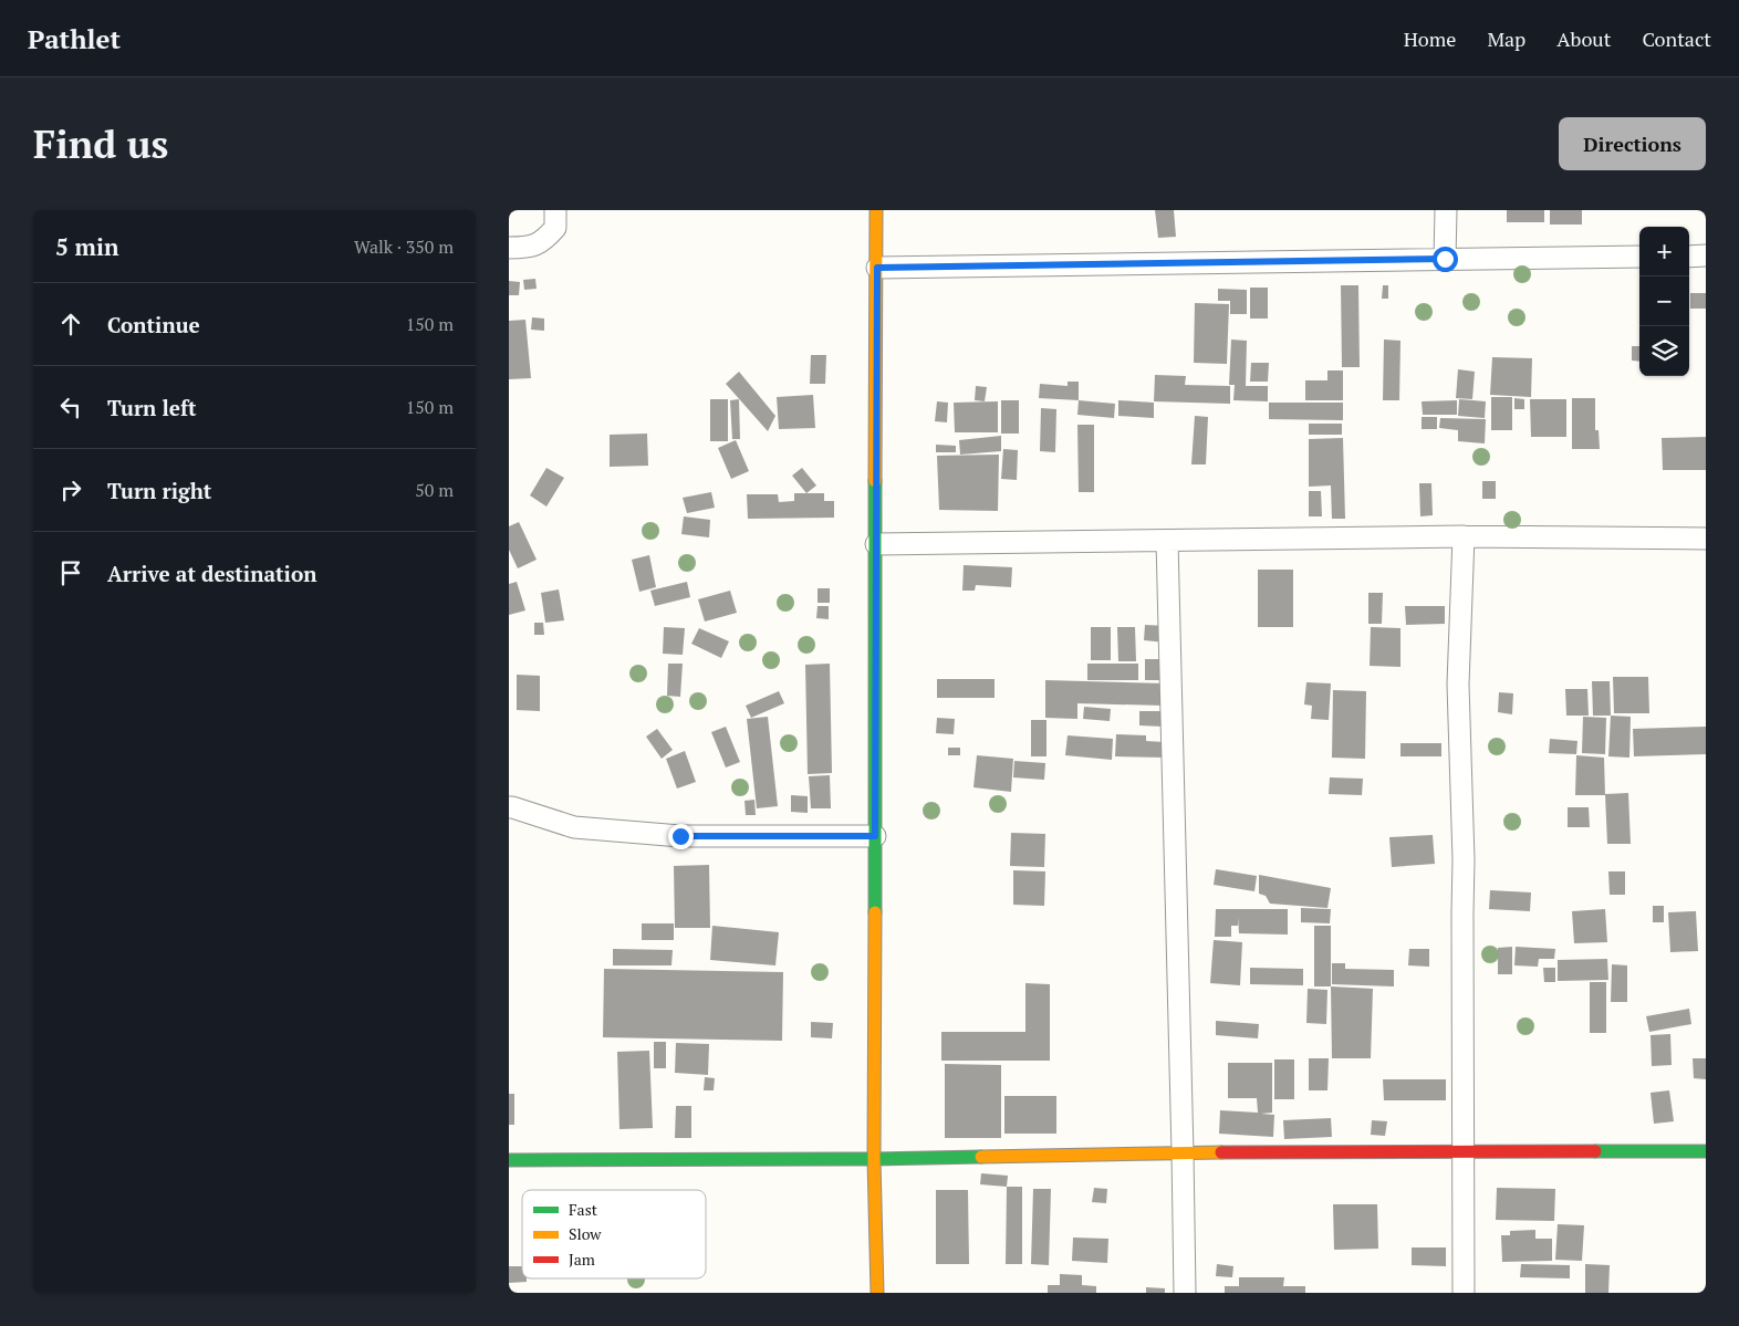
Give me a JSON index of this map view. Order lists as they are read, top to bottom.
{
  "legend": ["Fast", "Slow", "Jam"],
  "page": {
    "header": "Pathlet",
    "nav": [
      "Home",
      "Map",
      "About",
      "Contact"
    ],
    "buttons": "Directions",
    "title": "Find us",
    "heading": ["5 min", "Walk · 350 m"],
    "map_buttons": ["+", "−"],
    "list": [
      ["Continue", "150 m"],
      ["Turn left", "150 m"],
      ["Turn right", "50 m"],
      "Arrive at destination"
    ]
  }
}
